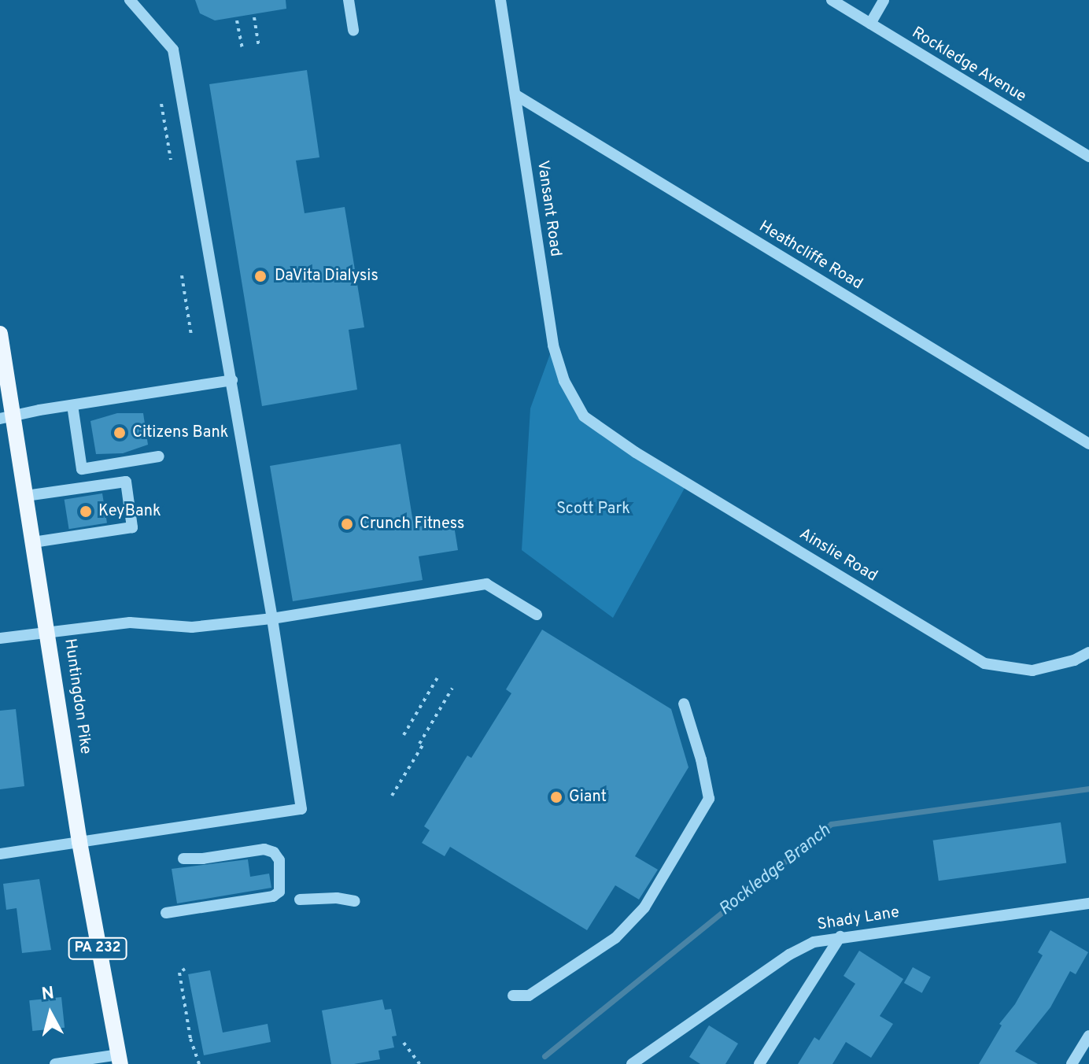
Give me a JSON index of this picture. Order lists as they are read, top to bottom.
{
  "streets": {
    "main road": ["Huntingdon Pike", "PA 232"],
    "street": [
      "Rockledge Avenue",
      "Vansant Road",
      "Heathcliffe Road",
      "Ainslie Road",
      "Shady Lane"
    ]
  },
  "crossings": [
    ["Vansant Road", "Heathcliffe Road"],
    ["Vansant Road", "Ainslie Road"]
  ],
  "water": ["Rockledge Branch"],
  "parks": ["Scott Park"],
  "places": [
    "DaVita Dialysis",
    "Citizens Bank",
    "KeyBank",
    "Crunch Fitness",
    "Giant"
  ],
  "north": "top"
}
